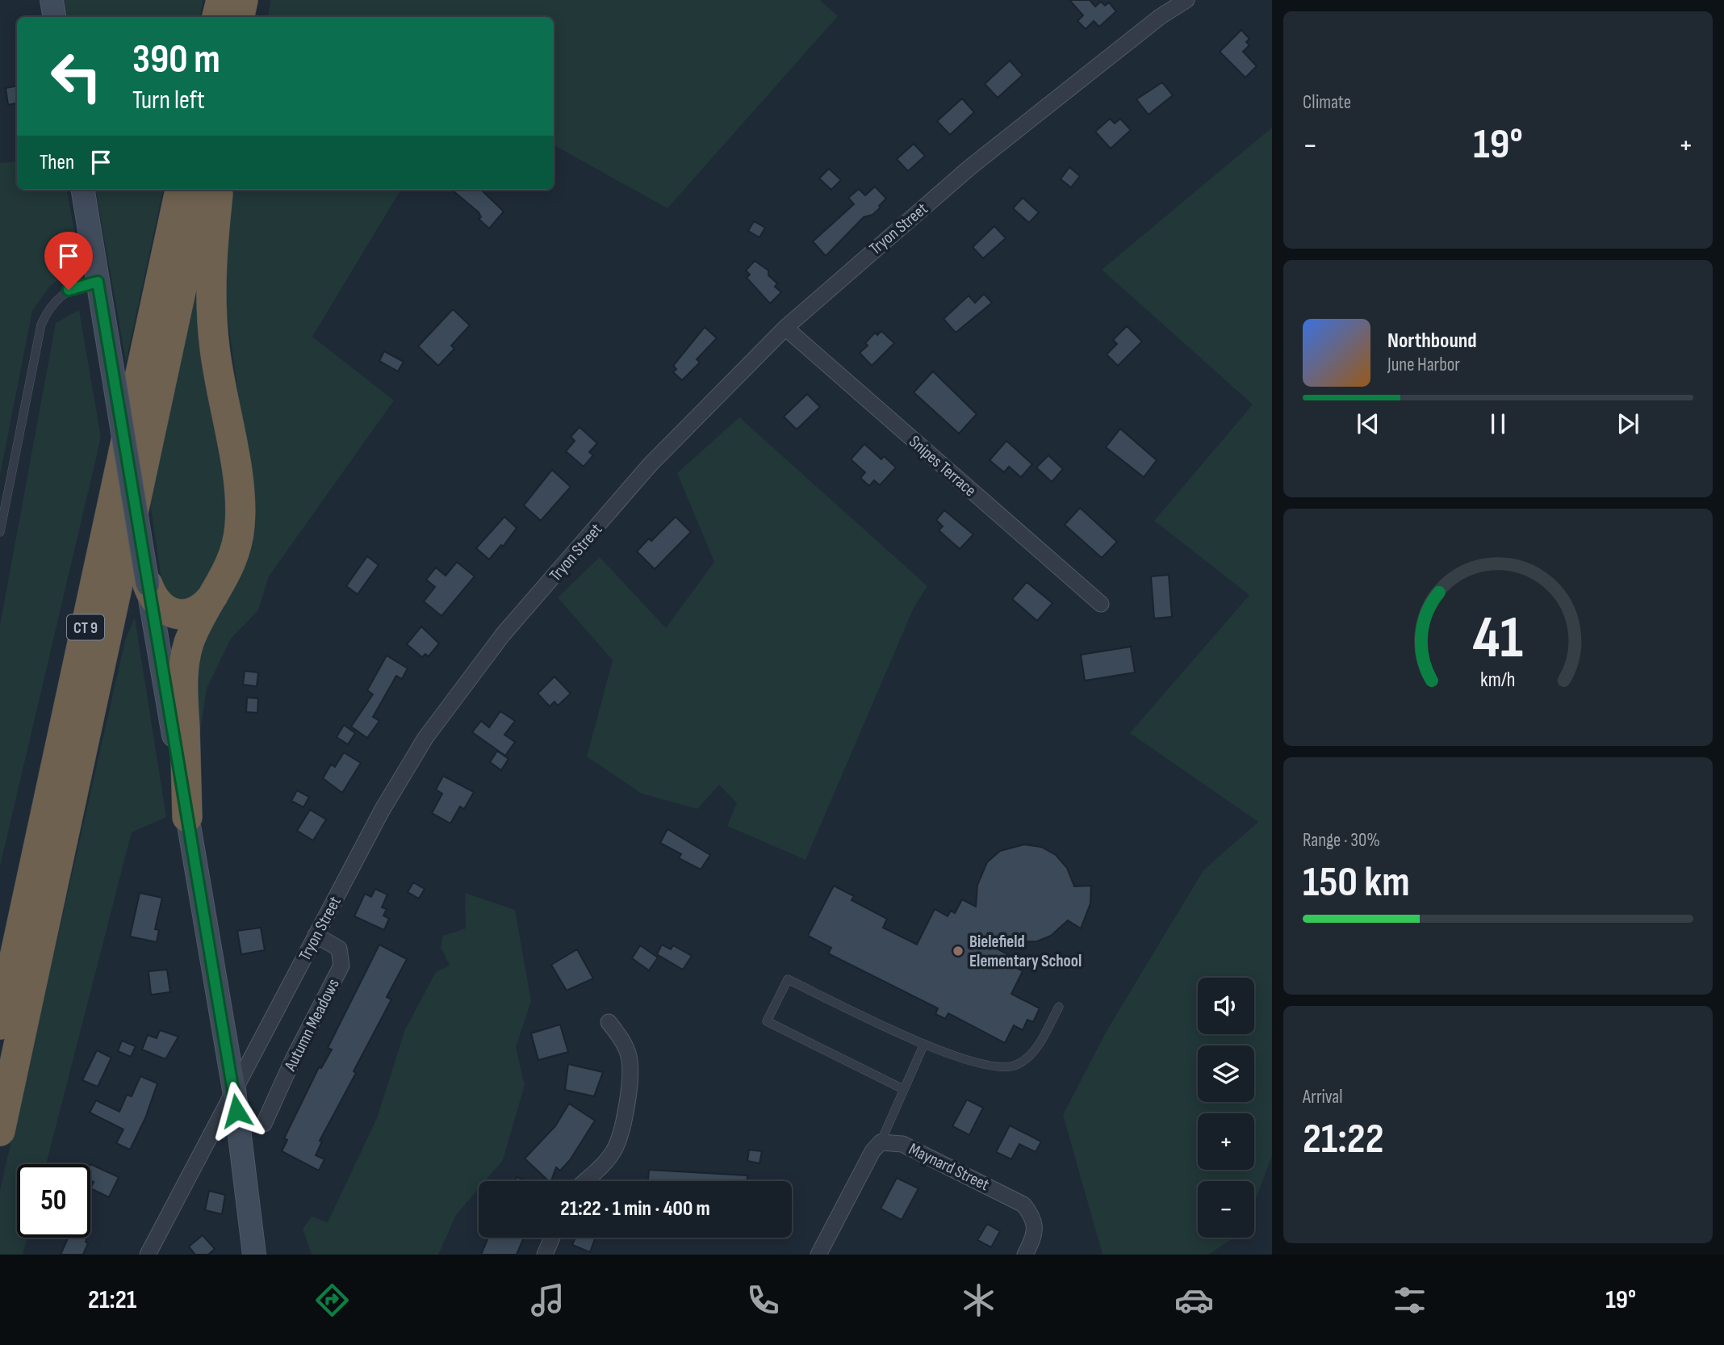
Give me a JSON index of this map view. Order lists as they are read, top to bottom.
{
  "streets": {
    "highway": ["CT 9"],
    "street": [
      "Tryon Street",
      "Snipes Terrace",
      "Autumn Meadows",
      "Maynard Street"
    ]
  },
  "crossings": [
    ["Tryon Street", "Snipes Terrace"],
    ["Tryon Street", "Autumn Meadows"]
  ],
  "places": ["Bielefield Elementary School"],
  "page": {
    "tile": [
      "Climate",
      ["Range · 30%", "150 km"],
      ["Arrival", "21:22"]
    ],
    "turn": ["390 m", "Turn left"],
    "heat": ["−", "19°", "+"],
    "then": "Then",
    "song": ["Northbound", "June Harbor"],
    "map_buttons": ["+", "−"],
    "limit": "50",
    "trip": "21:22 · 1 min · 400 m",
    "tabs": ["21:21", "19°"],
    "gauge": ["41", "km/h"]
  }
}
